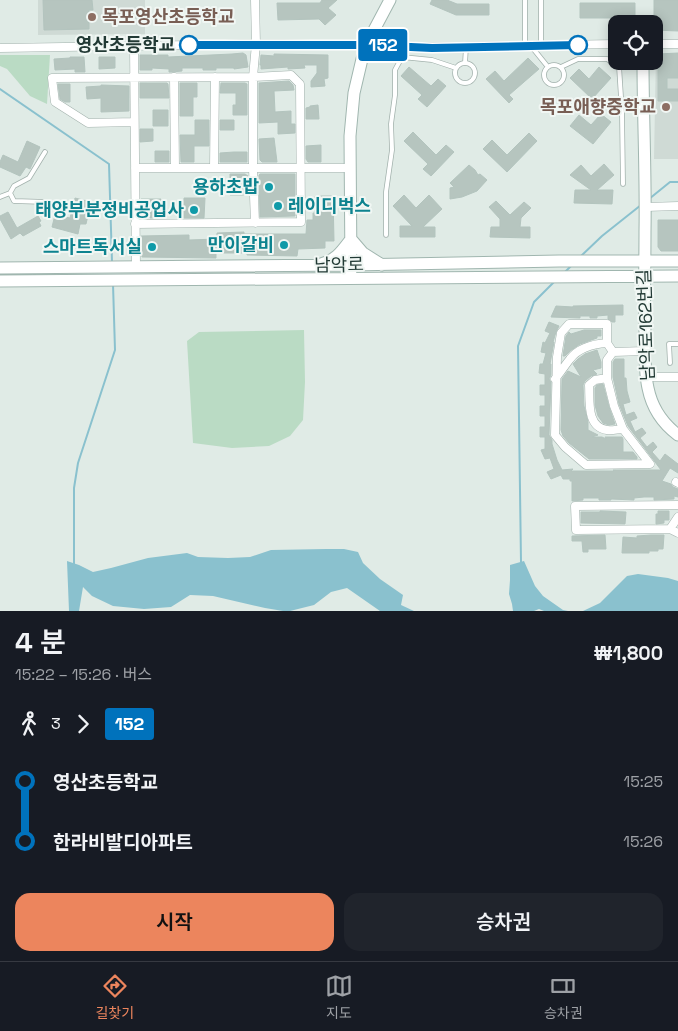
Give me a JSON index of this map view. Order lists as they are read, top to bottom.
{
  "streets": {
    "street": ["남악로", "남악로162번길"]
  },
  "crossings": [
    ["남악로", "남악로162번길"]
  ],
  "places": [
    "목포영산초등학교",
    "영산초등학교",
    "목포애향중학교",
    "용하초밥",
    "레이디벅스",
    "태양부분정비공업사",
    "만이갈비",
    "스마트독서실"
  ],
  "lines": ["bus line 152"],
  "page": {
    "on_map": "152",
    "heading": ["4 분", "15:22 – 15:26 · 버스", "₩1,800"],
    "legs": ["3", "152"],
    "list": [
      {
        "name": "영산초등학교",
        "value": "15:25"
      },
      {
        "name": "한라비발디아파트",
        "value": "15:26"
      }
    ],
    "buttons": ["시작", "승차권"],
    "tabs": ["길찾기", "지도", "승차권"]
  }
}
